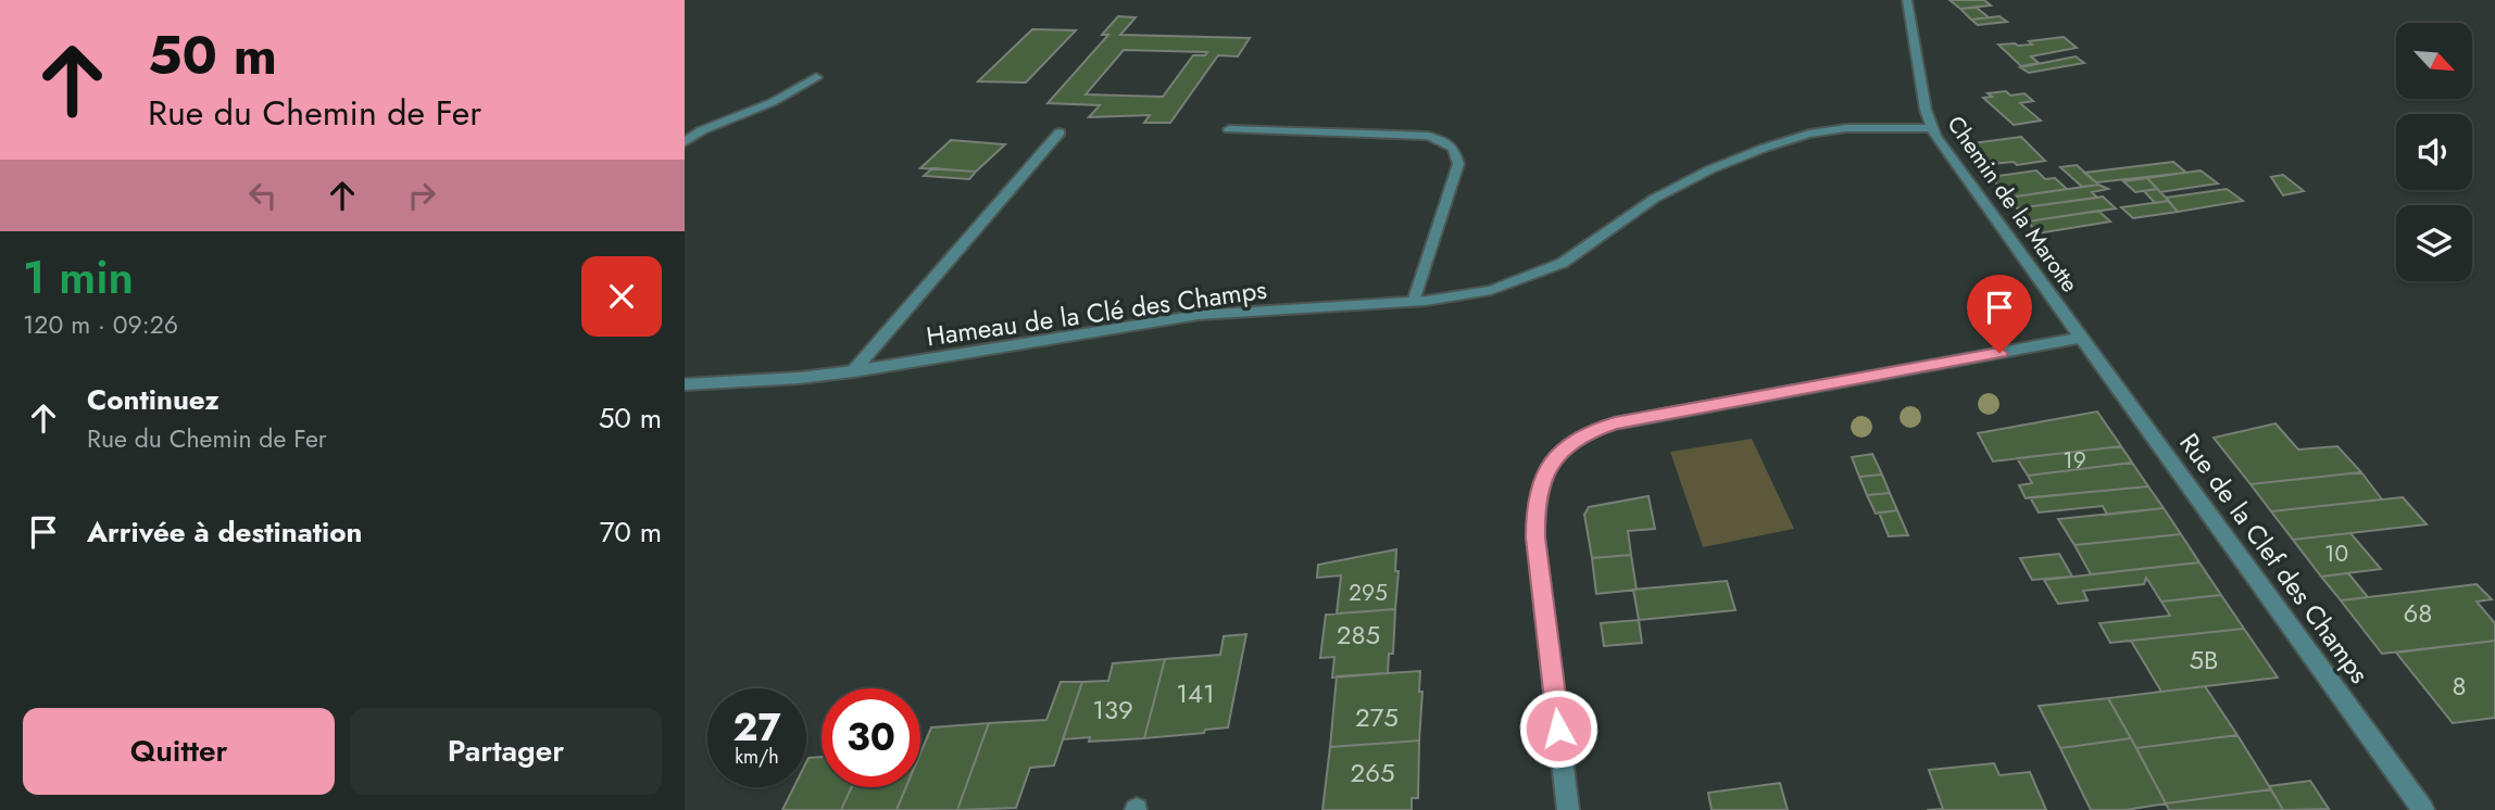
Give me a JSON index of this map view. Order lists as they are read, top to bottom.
{
  "streets": {
    "street": ["Chemin de la Marotte", "Hameau de la Clé des Champs", "Rue de la Clef des Champs"]
  },
  "crossings": [
    ["Chemin de la Marotte", "Hameau de la Clé des Champs"],
    ["Chemin de la Marotte", "Rue de la Clef des Champs"]
  ],
  "house_numbers": [
    "19",
    "10",
    "295",
    "68",
    "285",
    "5B",
    "8",
    "141",
    "139",
    "275",
    "265"
  ],
  "north": "bottom right",
  "page": {
    "turn": ["50 m", "Rue du Chemin de Fer"],
    "heading": ["1 min", "120 m · 09:26"],
    "list": [
      {
        "name": "Continuez",
        "note": "Rue du Chemin de Fer",
        "value": "50 m"
      },
      {
        "name": "Arrivée à destination",
        "value": "70 m"
      }
    ],
    "speed": "27 km/h",
    "limit": "30",
    "buttons": ["Quitter", "Partager"]
  }
}
